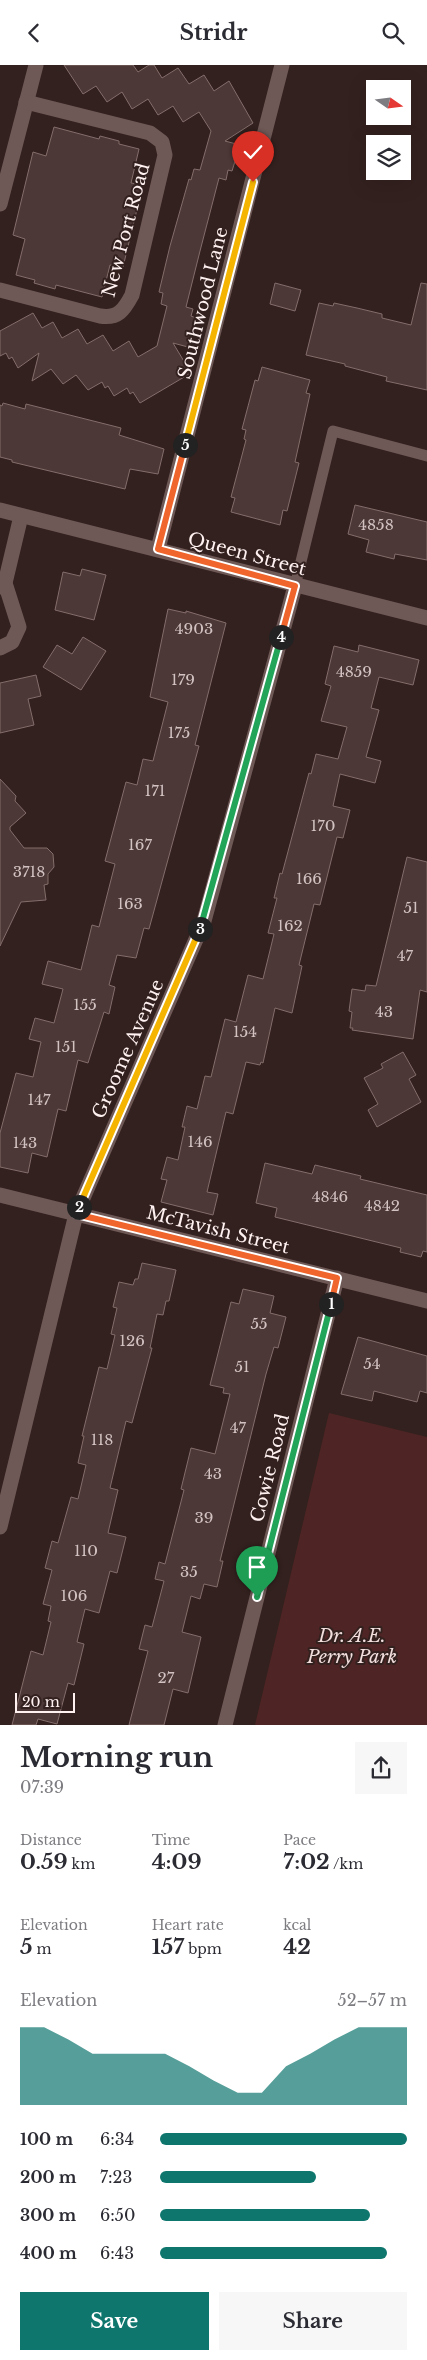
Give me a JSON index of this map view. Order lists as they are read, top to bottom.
{
  "streets": {
    "street": [
      "New Port Road",
      "Southwood Lane",
      "Queen Street",
      "Groome Avenue",
      "McTavish Street",
      "Cowie Road"
    ]
  },
  "crossings": [
    ["Southwood Lane", "Queen Street"],
    ["Queen Street", "Groome Avenue"],
    ["Groome Avenue", "McTavish Street"],
    ["McTavish Street", "Cowie Road"]
  ],
  "parks": ["Dr. A.E. Perry Park"],
  "house_numbers": [
    "4858",
    "4903",
    "4859",
    "179",
    "175",
    "171",
    "170",
    "167",
    "3718",
    "166",
    "163",
    "51",
    "162",
    "47",
    "155",
    "43",
    "154",
    "151",
    "147",
    "146",
    "143",
    "4846",
    "4842",
    "55",
    "126",
    "54",
    "51",
    "47",
    "118",
    "43",
    "39",
    "110",
    "35",
    "106",
    "27"
  ],
  "scale_bar": "20 m",
  "north": "right",
  "page": {
    "header": "Stridr",
    "pins": [
      "5",
      "4",
      "3",
      "2",
      "1"
    ],
    "scale": "20 m",
    "heading": ["Morning run", "07:39"],
    "stats": [
      ["Distance", "0.59 km"],
      ["Time", "4:09"],
      ["Pace", "7:02 /km"],
      ["Elevation", "5 m"],
      ["Heart rate", "157 bpm"],
      ["kcal", "42"]
    ],
    "chart": ["Elevation", "52–57 m"],
    "list": [
      {
        "name": "100 m",
        "note": "6:34"
      },
      {
        "name": "200 m",
        "note": "7:23"
      },
      {
        "name": "300 m",
        "note": "6:50"
      },
      {
        "name": "400 m",
        "note": "6:43"
      }
    ],
    "buttons": ["Save", "Share"]
  }
}
